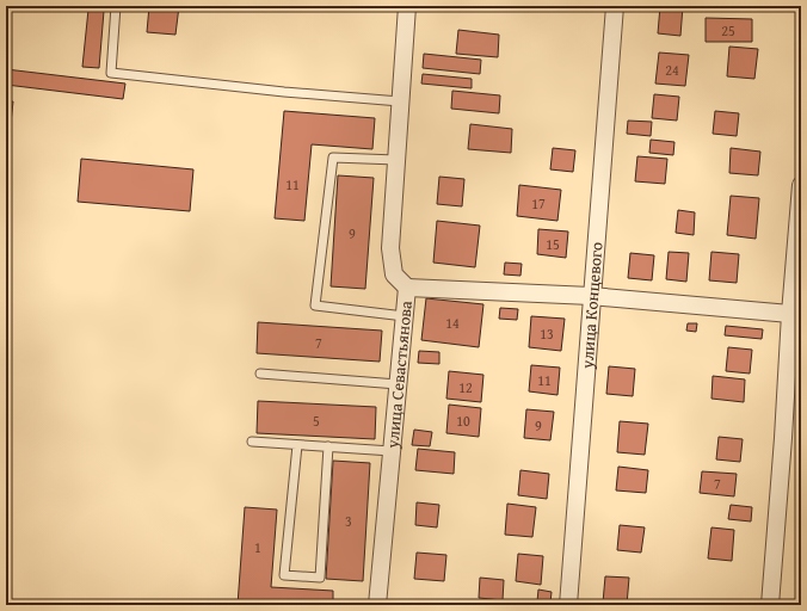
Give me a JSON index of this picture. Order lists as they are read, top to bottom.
{
  "streets": {
    "street": ["улица Концевого", "улица Севастьянова"]
  },
  "house_numbers": [
    "25",
    "24",
    "11",
    "17",
    "9",
    "15",
    "14",
    "13",
    "7",
    "11",
    "12",
    "5",
    "10",
    "9",
    "7",
    "3",
    "1"
  ]
}
